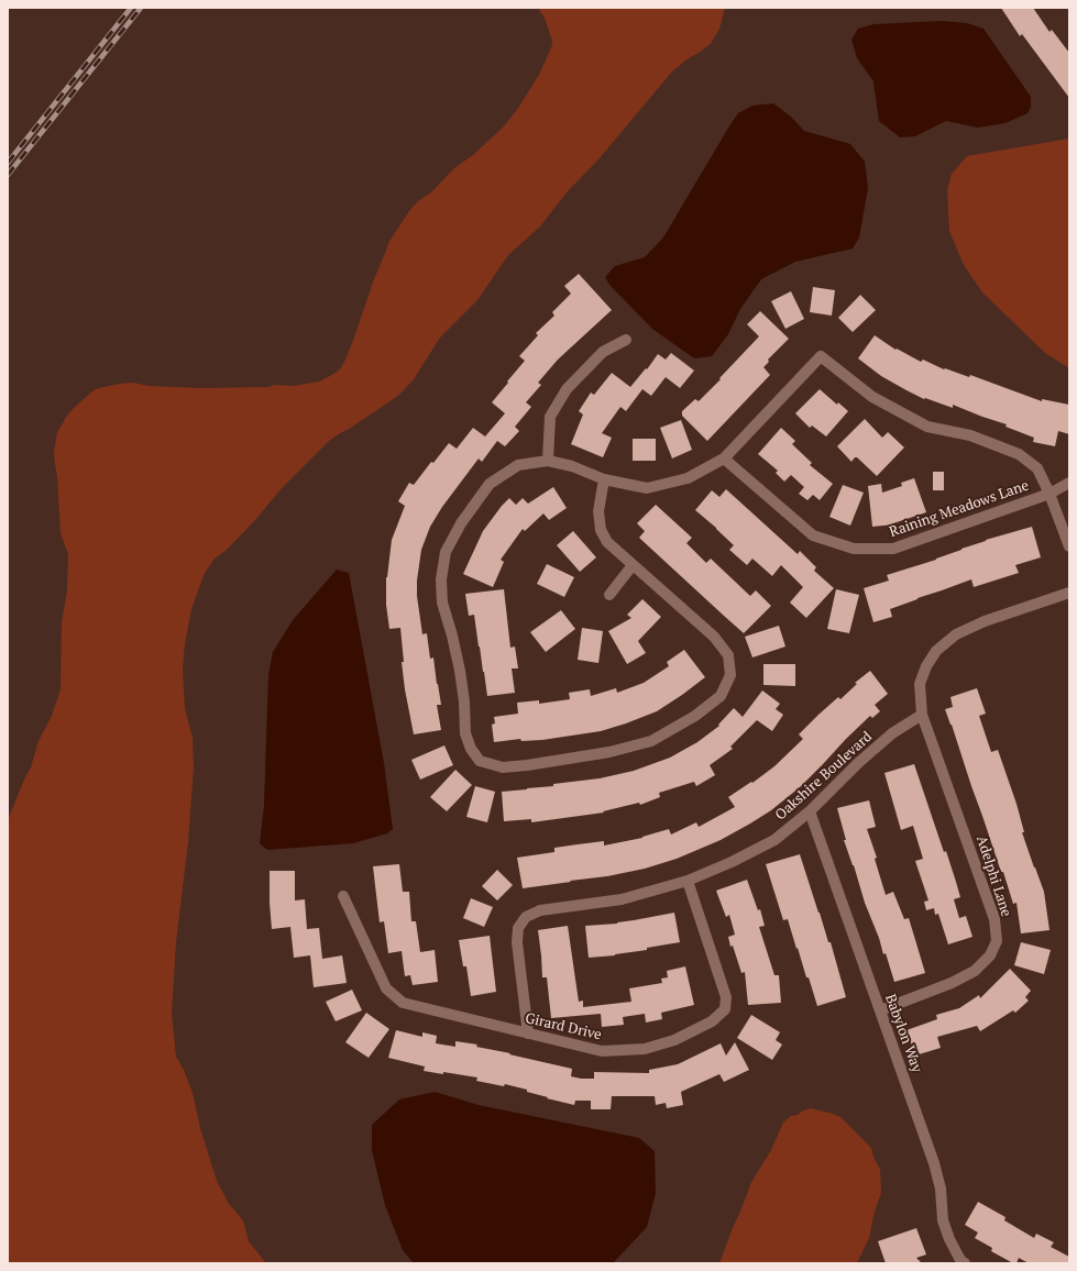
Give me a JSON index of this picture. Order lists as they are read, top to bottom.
{
  "streets": {
    "street": [
      "Raining Meadows Lane",
      "Oakshire Boulevard",
      "Adelphi Lane",
      "Girard Drive",
      "Babylon Way"
    ]
  },
  "crossings": [
    ["Oakshire Boulevard", "Adelphi Lane"],
    ["Oakshire Boulevard", "Girard Drive"],
    ["Oakshire Boulevard", "Babylon Way"],
    ["Adelphi Lane", "Babylon Way"]
  ]
}
